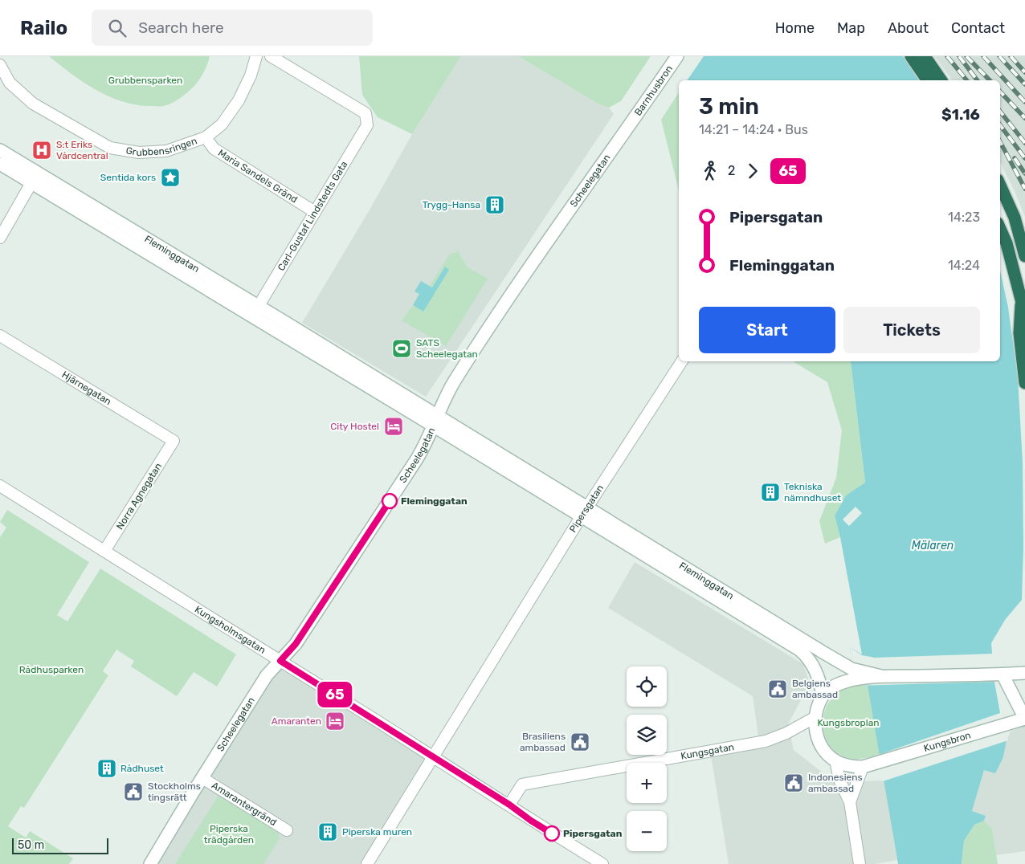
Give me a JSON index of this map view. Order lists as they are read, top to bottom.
{
  "streets": {
    "street": [
      "Barnhusbron",
      "Grubbensringen",
      "Maria Sandels Gränd",
      "Scheelegatan",
      "Carl-Gustaf Lindstedts Gata",
      "Fleminggatan",
      "Hjärnegatan",
      "Norra Agnegatan",
      "Pipersgatan",
      "Kungsholmsgatan",
      "Kungsbron",
      "Kungsgatan",
      "Amarantergränd"
    ]
  },
  "crossings": [
    ["Barnhusbron", "Scheelegatan"],
    ["Grubbensringen", "Maria Sandels Gränd"],
    ["Maria Sandels Gränd", "Carl-Gustaf Lindstedts Gata"],
    ["Scheelegatan", "Fleminggatan"],
    ["Scheelegatan", "Kungsholmsgatan"],
    ["Scheelegatan", "Amarantergränd"],
    ["Carl-Gustaf Lindstedts Gata", "Fleminggatan"],
    ["Fleminggatan", "Pipersgatan"],
    ["Hjärnegatan", "Norra Agnegatan"],
    ["Norra Agnegatan", "Kungsholmsgatan"],
    ["Pipersgatan", "Kungsholmsgatan"],
    ["Kungsholmsgatan", "Kungsgatan"]
  ],
  "water": ["Mälaren"],
  "parks": [
    "Grubbensparken",
    "Rådhusparken",
    "Kungsbroplan",
    "Piperska trädgården"
  ],
  "places": {
    "hospital": ["S:t Eriks Vårdcentral"],
    "place": ["Sentida kors"],
    "building": [
      "Trygg-Hansa",
      "Tekniska nämndhuset",
      "Rådhuset",
      "Piperska muren"
    ],
    "sports": ["SATS Scheelegatan"],
    "hotel": ["City Hostel", "Amaranten"],
    "other": ["Fleminggatan", "Pipersgatan"],
    "public building": [
      "Belgiens ambassad",
      "Brasiliens ambassad",
      "Indonesiens ambassad",
      "Stockholms tingsrätt"
    ]
  },
  "lines": ["bus line 65"],
  "scale_bar": "50 m",
  "page": {
    "header": "Railo",
    "search": "Search here",
    "nav": [
      "Home",
      "Map",
      "About",
      "Contact"
    ],
    "on_map": "65",
    "heading": ["3 min", "14:21 – 14:24 · Bus", "$1.16"],
    "legs": ["2", "65"],
    "list": [
      {
        "name": "Pipersgatan",
        "value": "14:23"
      },
      {
        "name": "Fleminggatan",
        "value": "14:24"
      }
    ],
    "buttons": ["Start", "Tickets"],
    "map_buttons": ["+", "−"],
    "scale": "50 m"
  }
}
